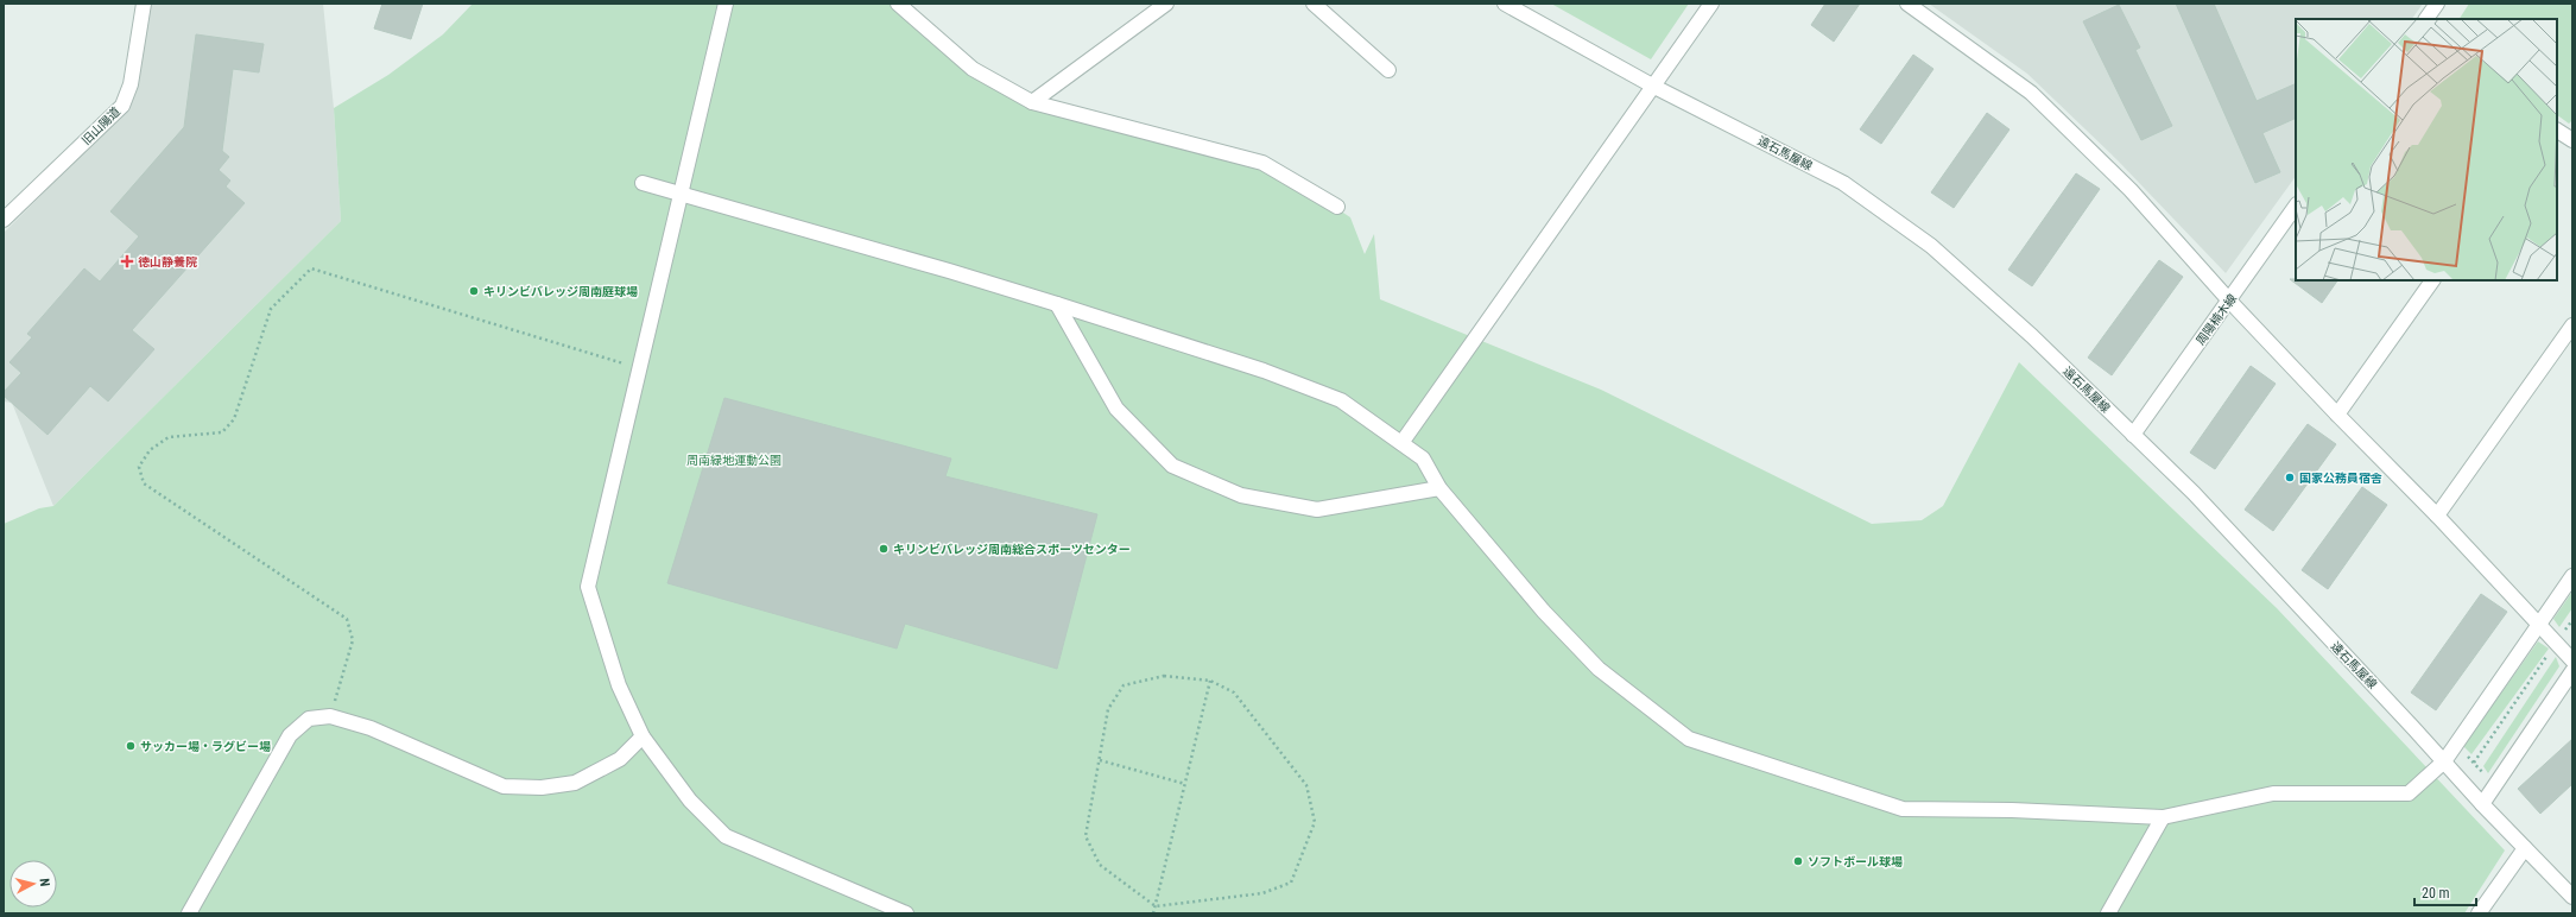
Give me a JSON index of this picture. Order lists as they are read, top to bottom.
{
  "streets": {
    "street": ["旧山陽道", "遠石馬屋線", "周陽楠木線"]
  },
  "crossings": [
    ["遠石馬屋線", "周陽楠木線"]
  ],
  "parks": ["周南緑地運動公園"],
  "places": {
    "health": ["徳山静養院"],
    "other": [
      "キリンビバレッジ周南庭球場",
      "国家公務員宿舎",
      "キリンビバレッジ周南総合スポーツセンター",
      "サッカー場・ラグビー場",
      "ソフトボール球場"
    ]
  },
  "scale_bar": "20 m",
  "north": "right"
}
